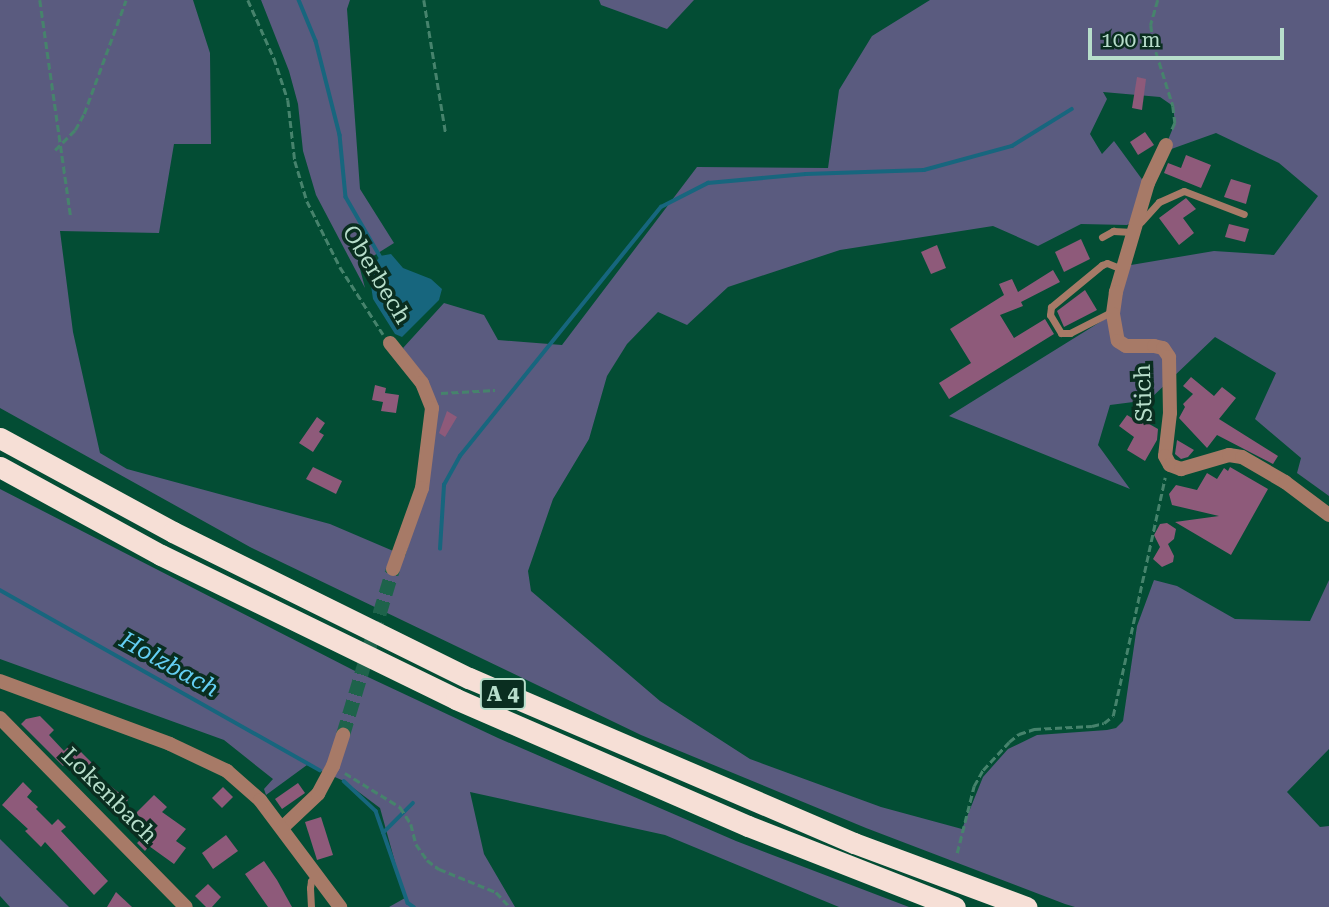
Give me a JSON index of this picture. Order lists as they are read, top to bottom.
{
  "streets": {
    "highway": ["A 4"],
    "street": ["Oberbech", "Stich", "Lokenbach"]
  },
  "water": ["Holzbach"],
  "scale_bar": "100 m"
}
